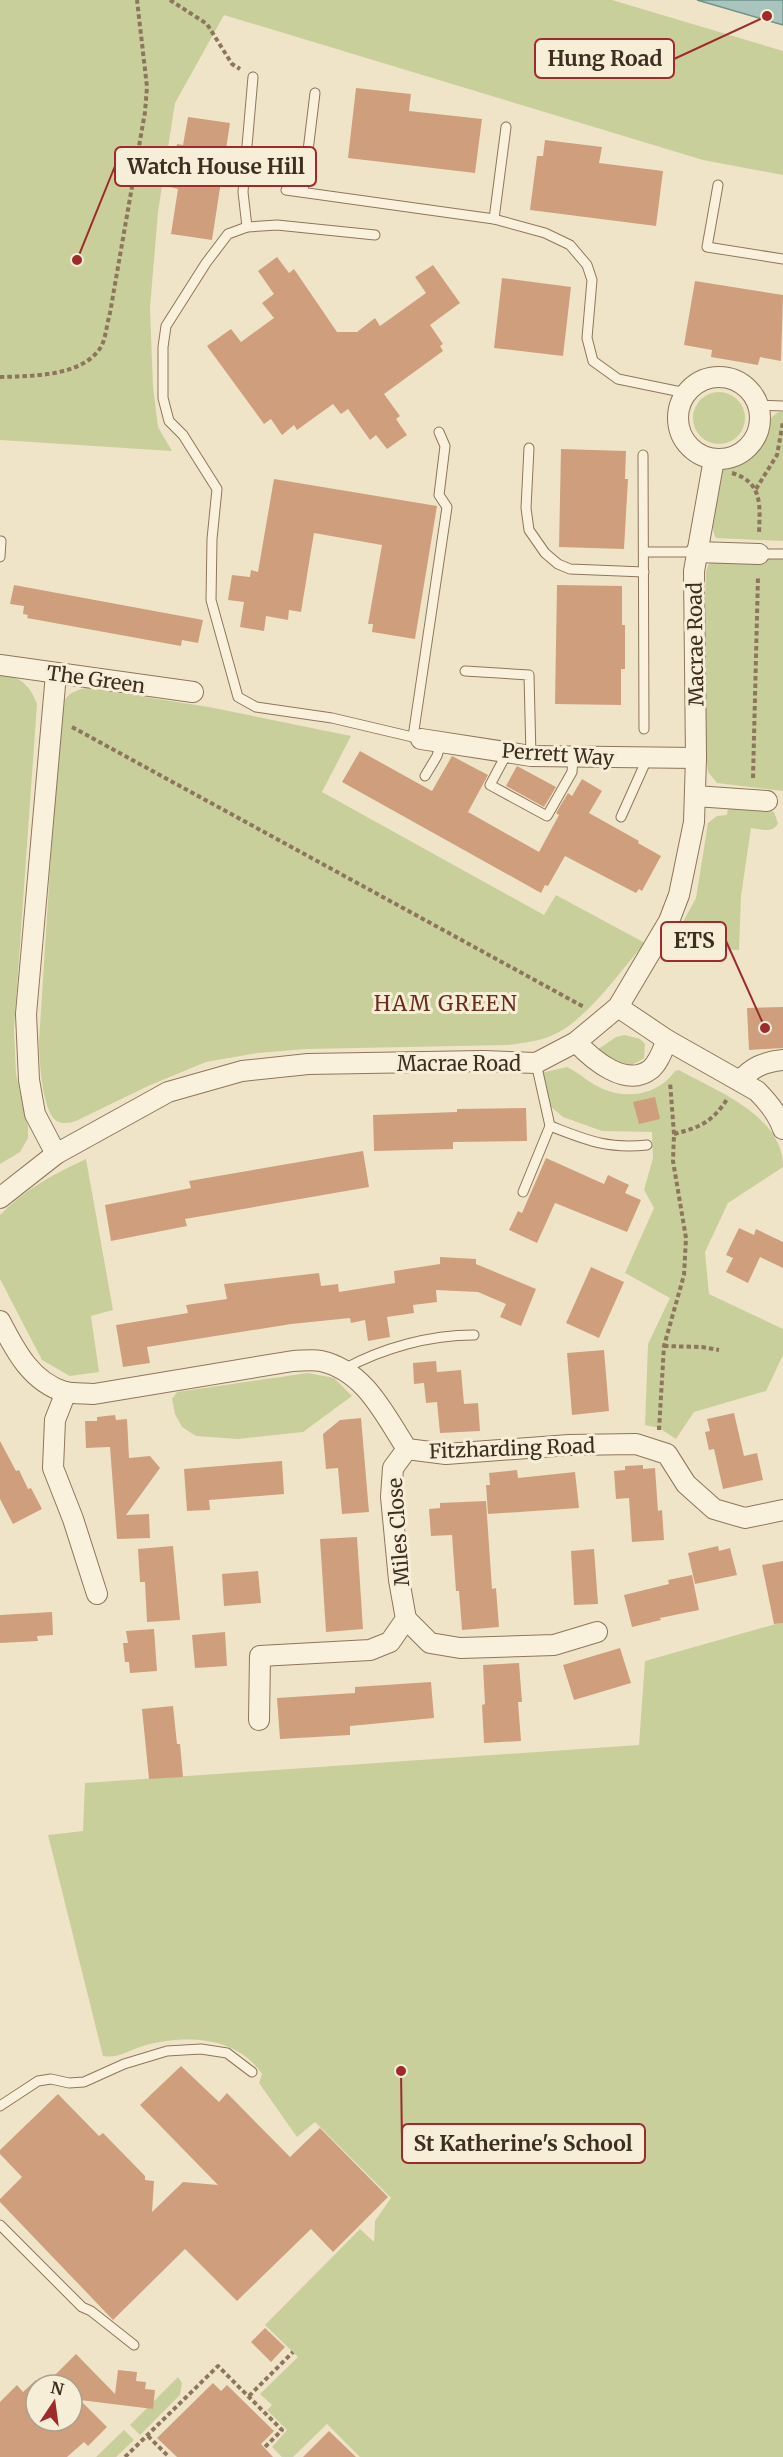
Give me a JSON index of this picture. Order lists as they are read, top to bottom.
{
  "streets": {
    "street": [
      "Macrae Road",
      "The Green",
      "Perrett Way",
      "Fitzharding Road",
      "Miles Close"
    ]
  },
  "crossings": [
    ["Macrae Road", "Perrett Way"],
    ["Fitzharding Road", "Miles Close"]
  ],
  "districts": ["HAM GREEN"],
  "places": [
    "Hung Road",
    "Watch House Hill",
    "ETS",
    "St Katherine's School"
  ],
  "north": "top"
}
